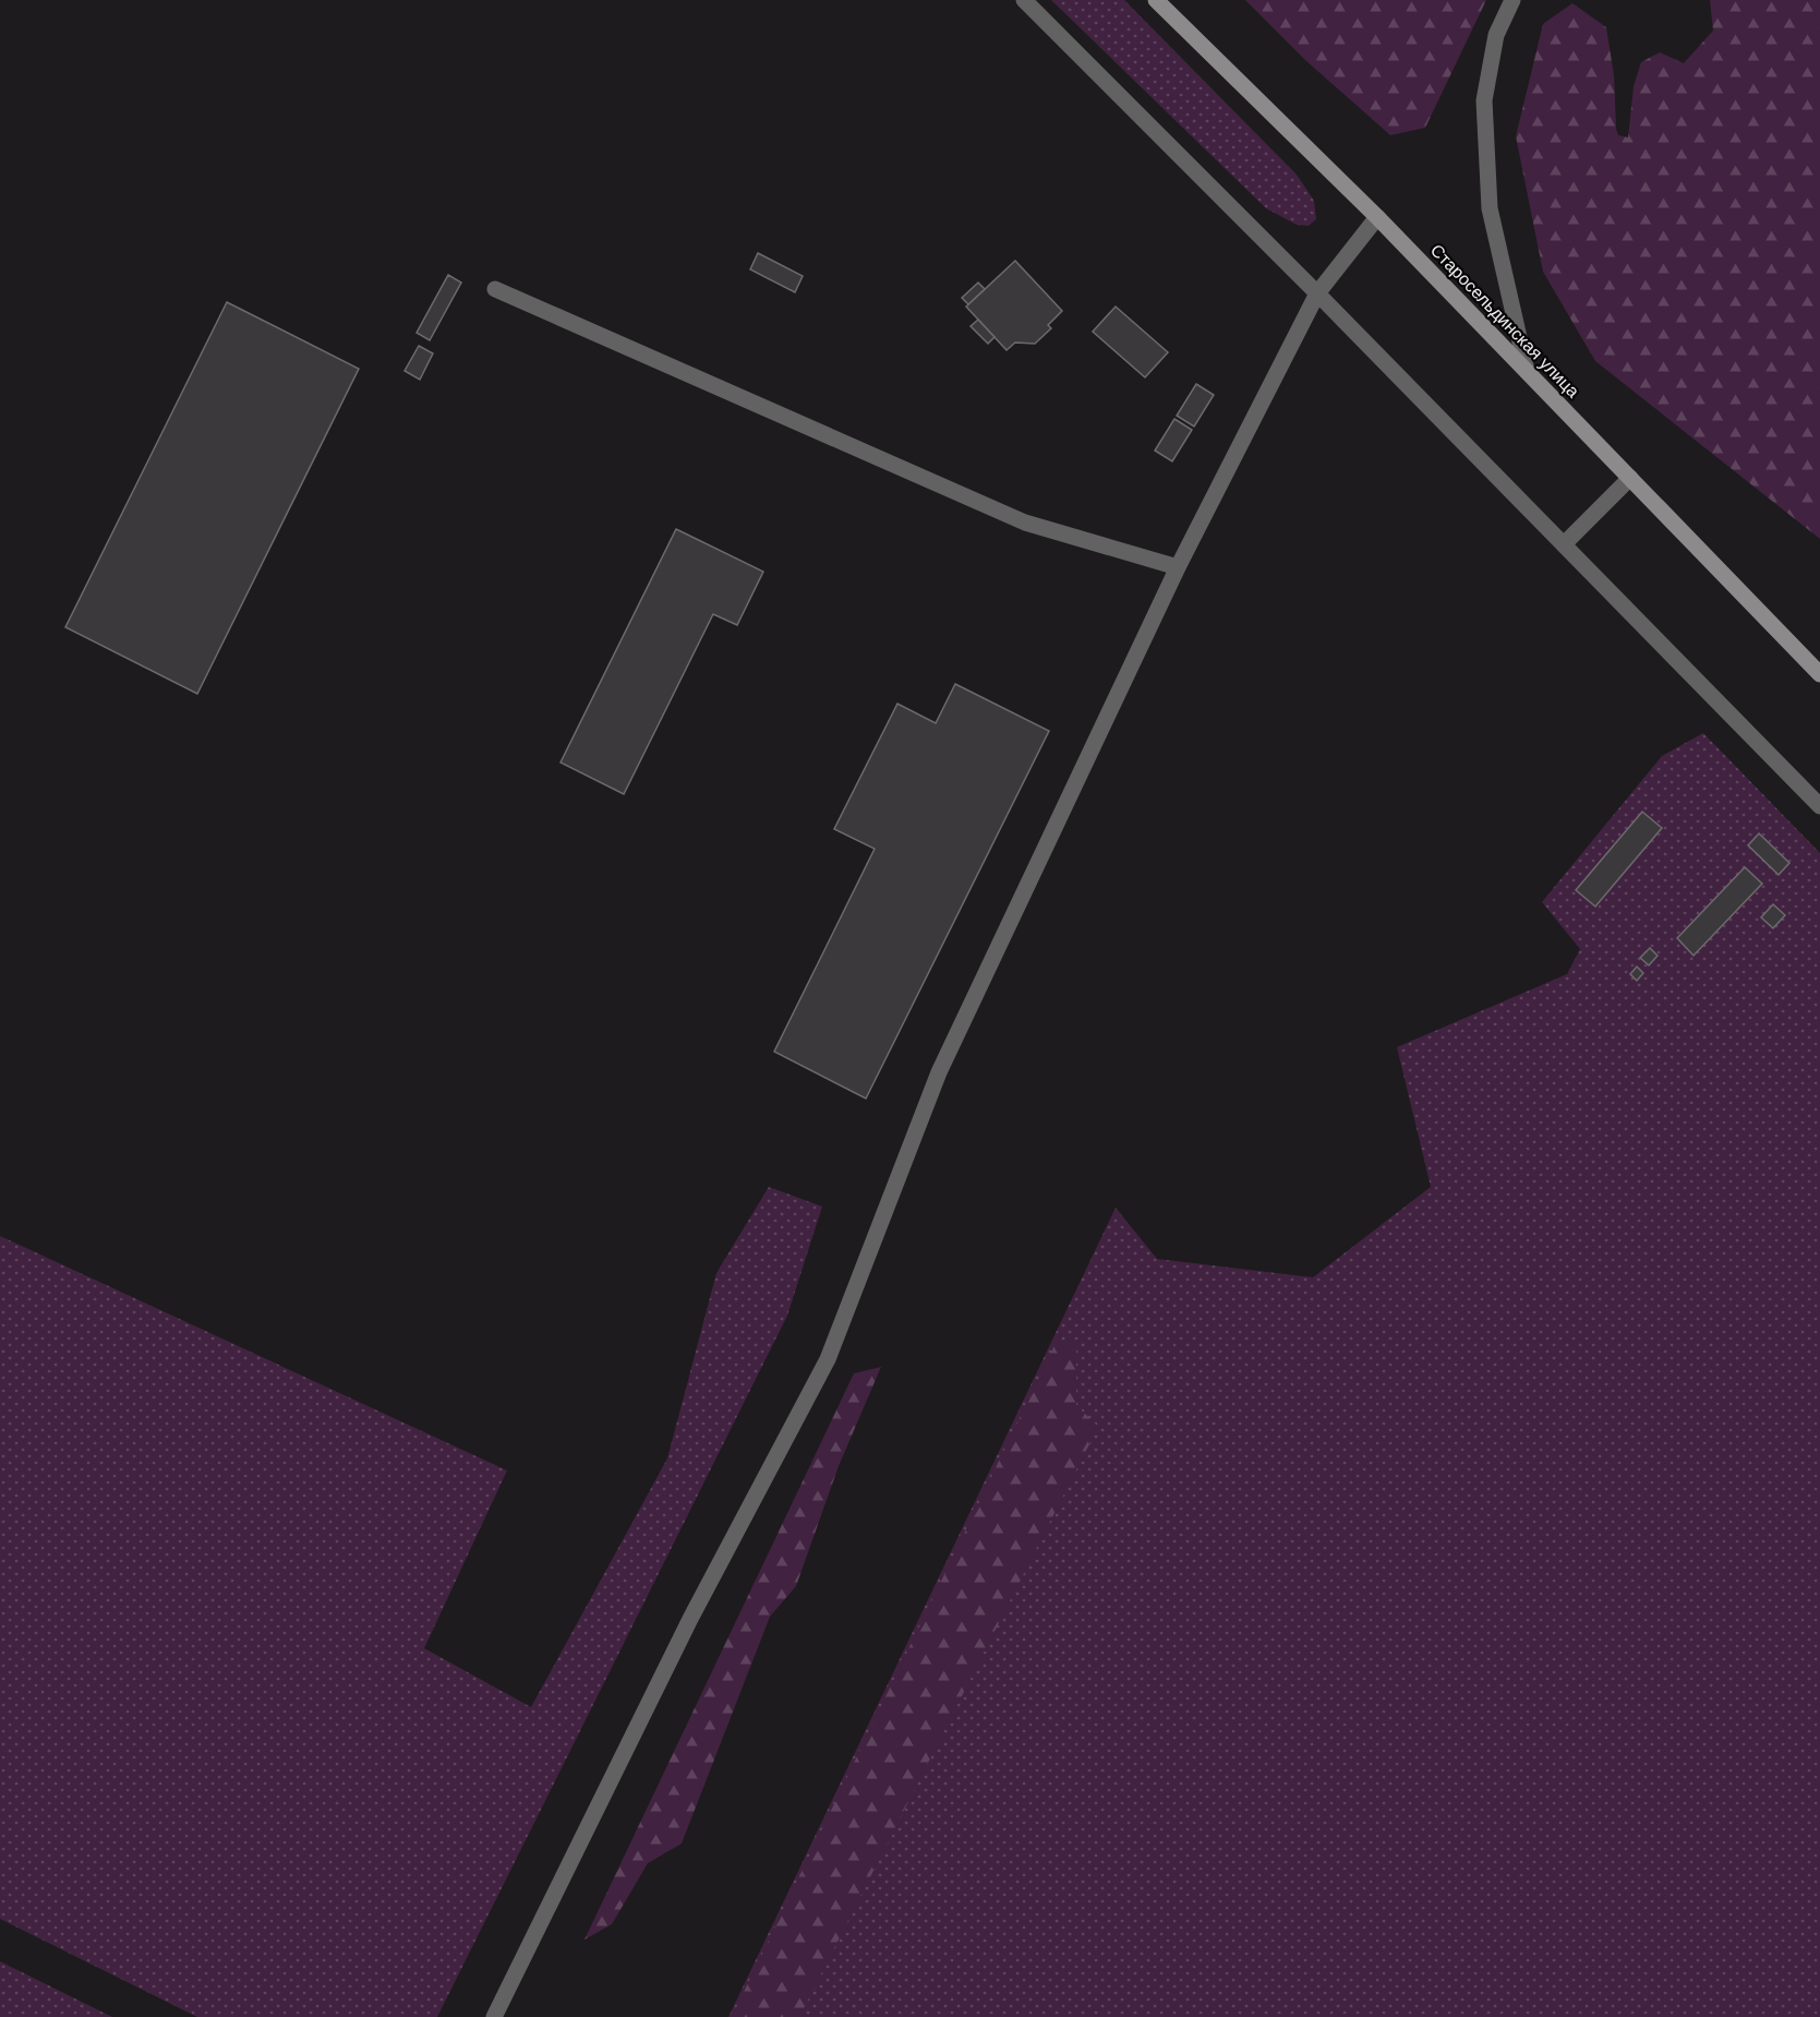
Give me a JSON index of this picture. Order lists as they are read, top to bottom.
{
  "streets": {
    "main road": ["Старосельдинская улица"]
  }
}
